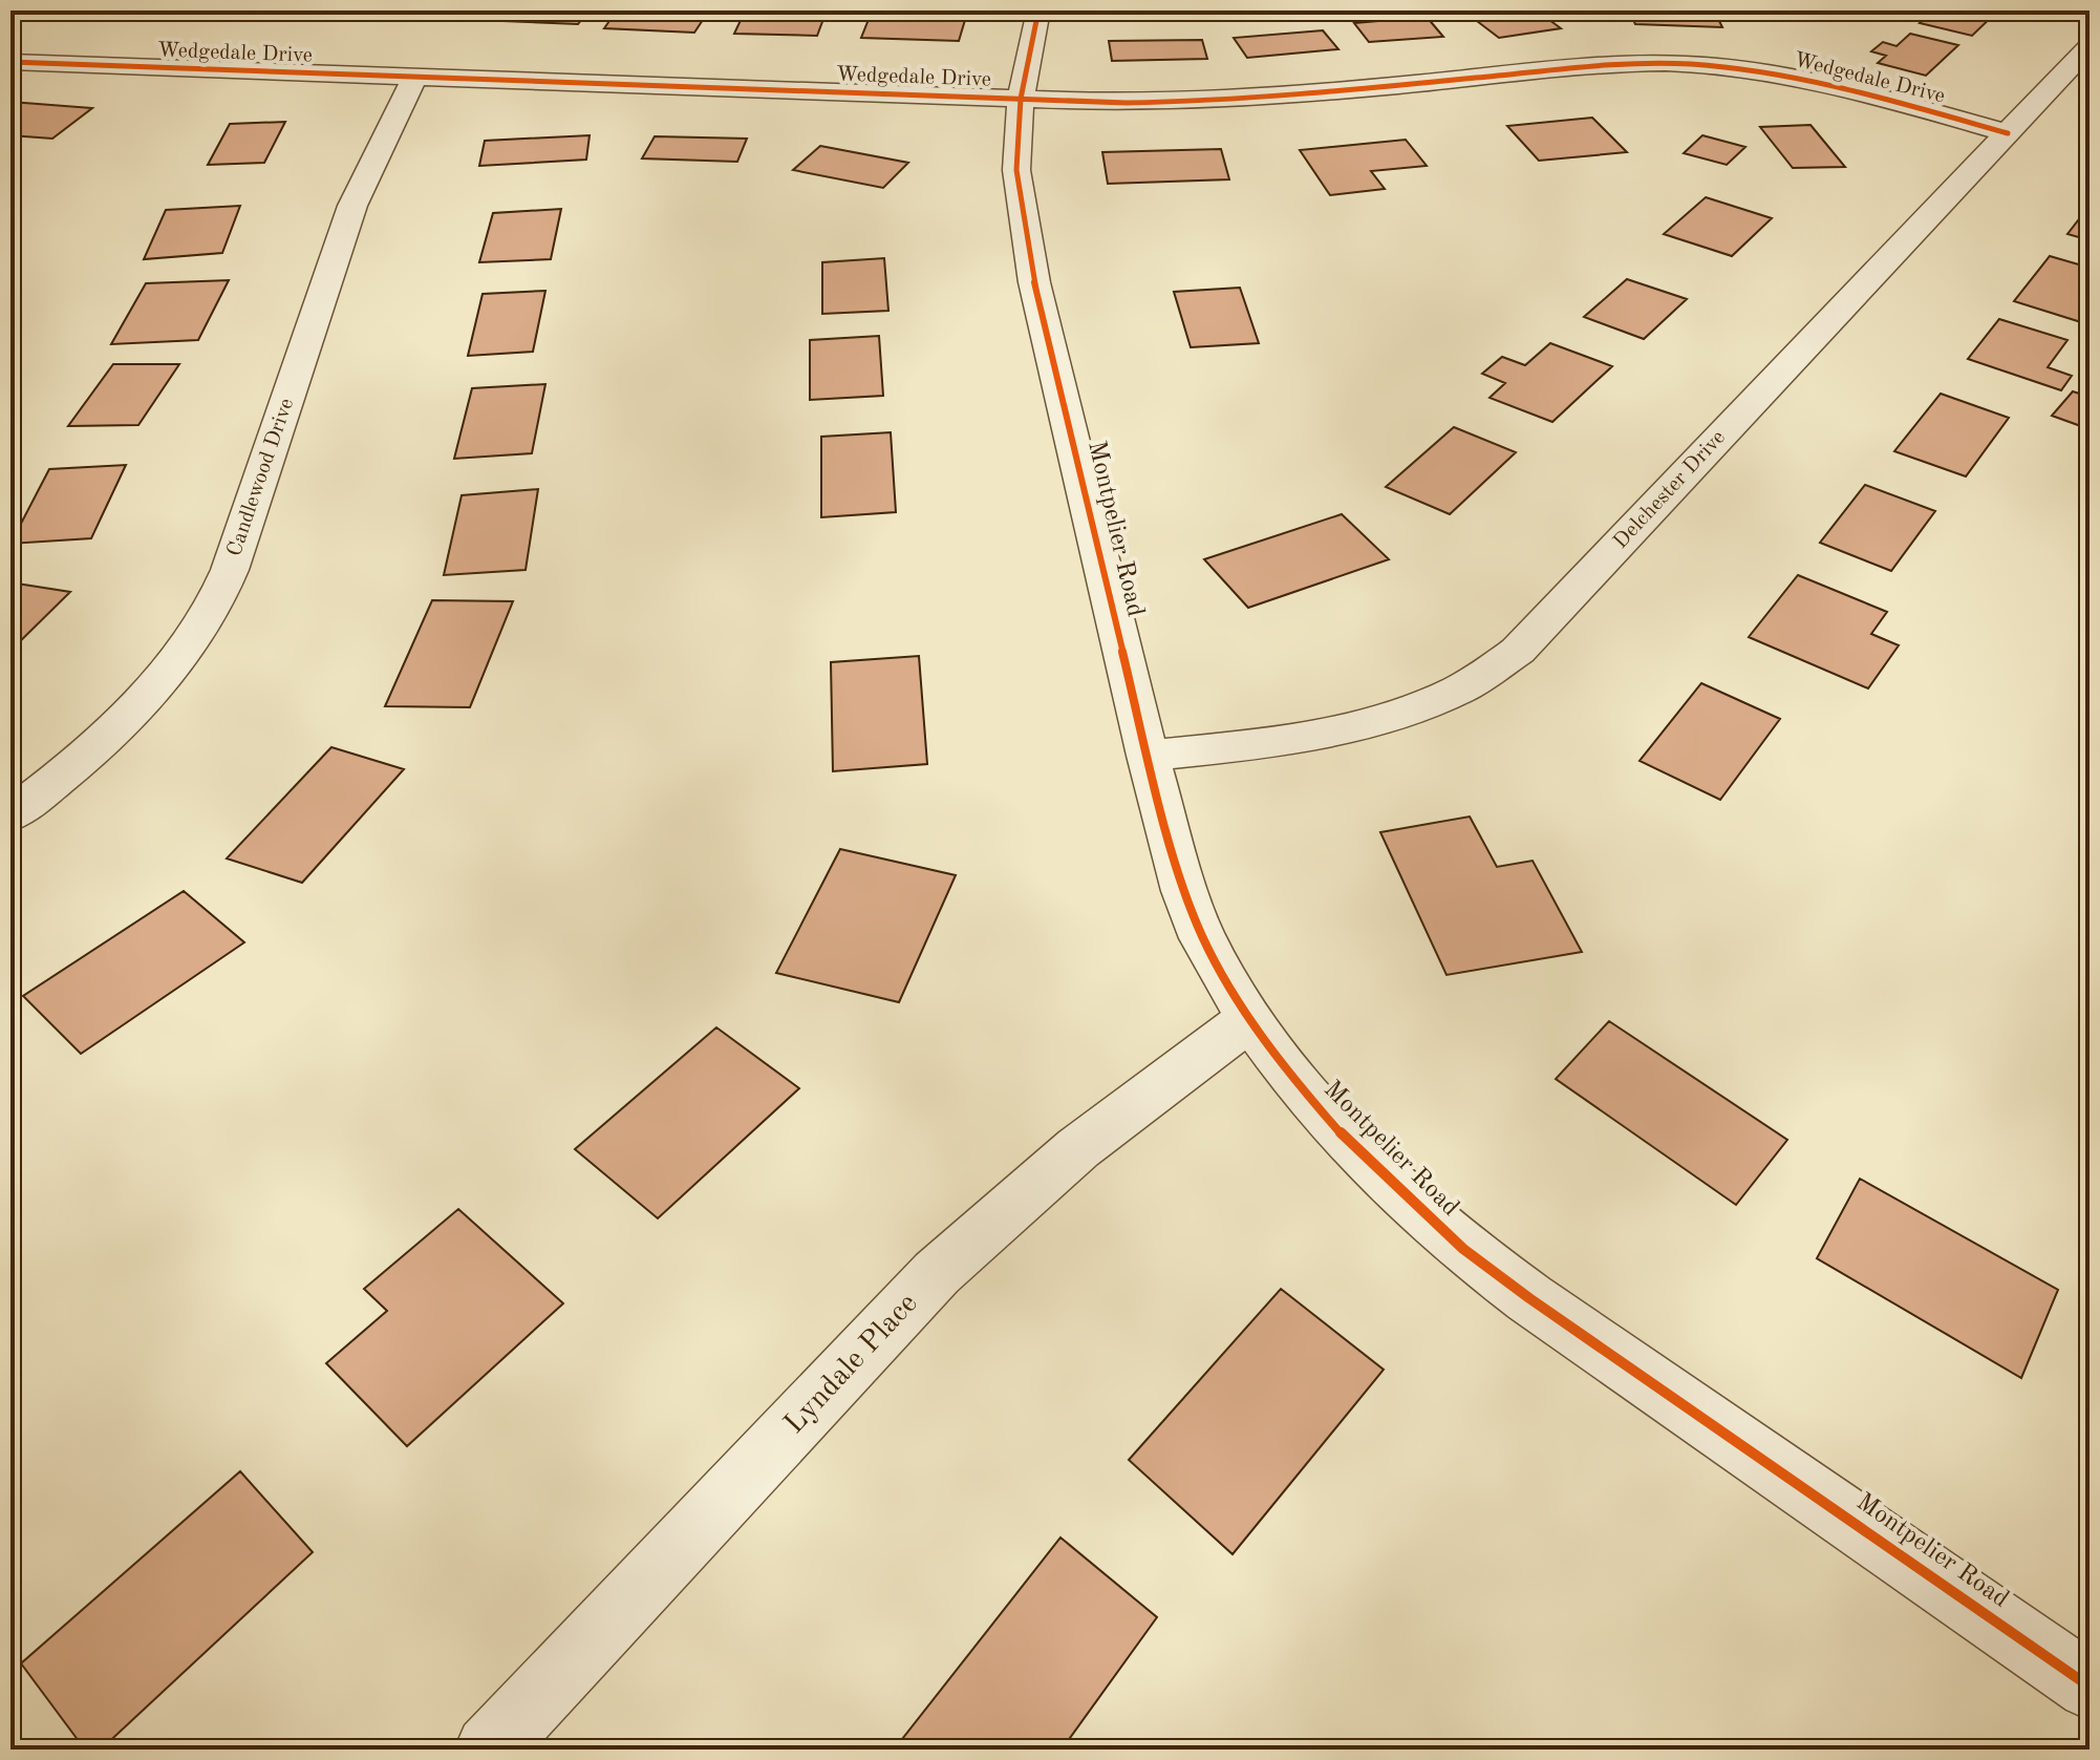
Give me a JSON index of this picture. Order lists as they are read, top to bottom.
{
  "streets": {
    "street": [
      "Wedgedale Drive",
      "Candlewood Drive",
      "Delchester Drive",
      "Montpelier Road",
      "Lyndale Place"
    ]
  },
  "crossings": [
    ["Wedgedale Drive", "Candlewood Drive"],
    ["Wedgedale Drive", "Delchester Drive"],
    ["Wedgedale Drive", "Montpelier Road"],
    ["Delchester Drive", "Montpelier Road"],
    ["Montpelier Road", "Lyndale Place"]
  ]
}
